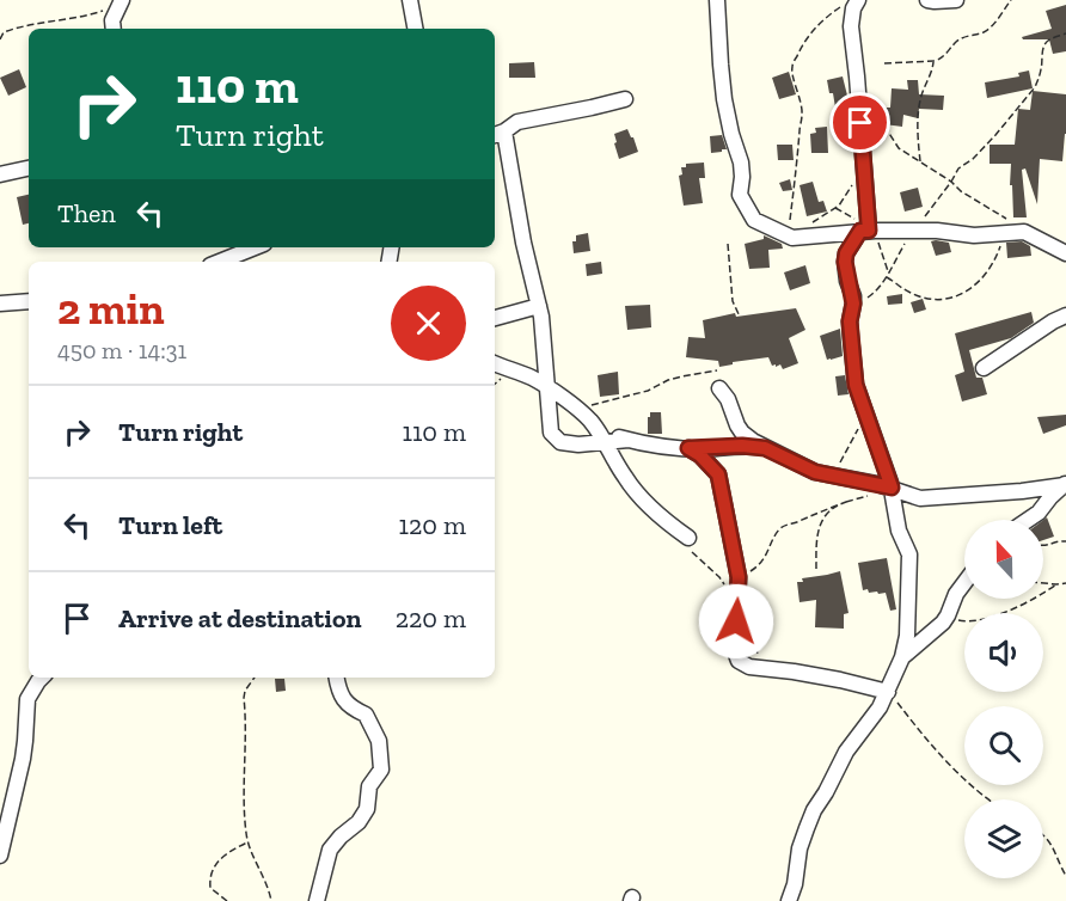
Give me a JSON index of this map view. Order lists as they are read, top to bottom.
{
  "north": "top",
  "page": {
    "turn": ["110 m", "Turn right"],
    "then": "Then",
    "heading": ["2 min", "450 m · 14:31"],
    "list": [
      {
        "name": "Turn right",
        "value": "110 m"
      },
      {
        "name": "Turn left",
        "value": "120 m"
      },
      {
        "name": "Arrive at destination",
        "value": "220 m"
      }
    ]
  }
}
